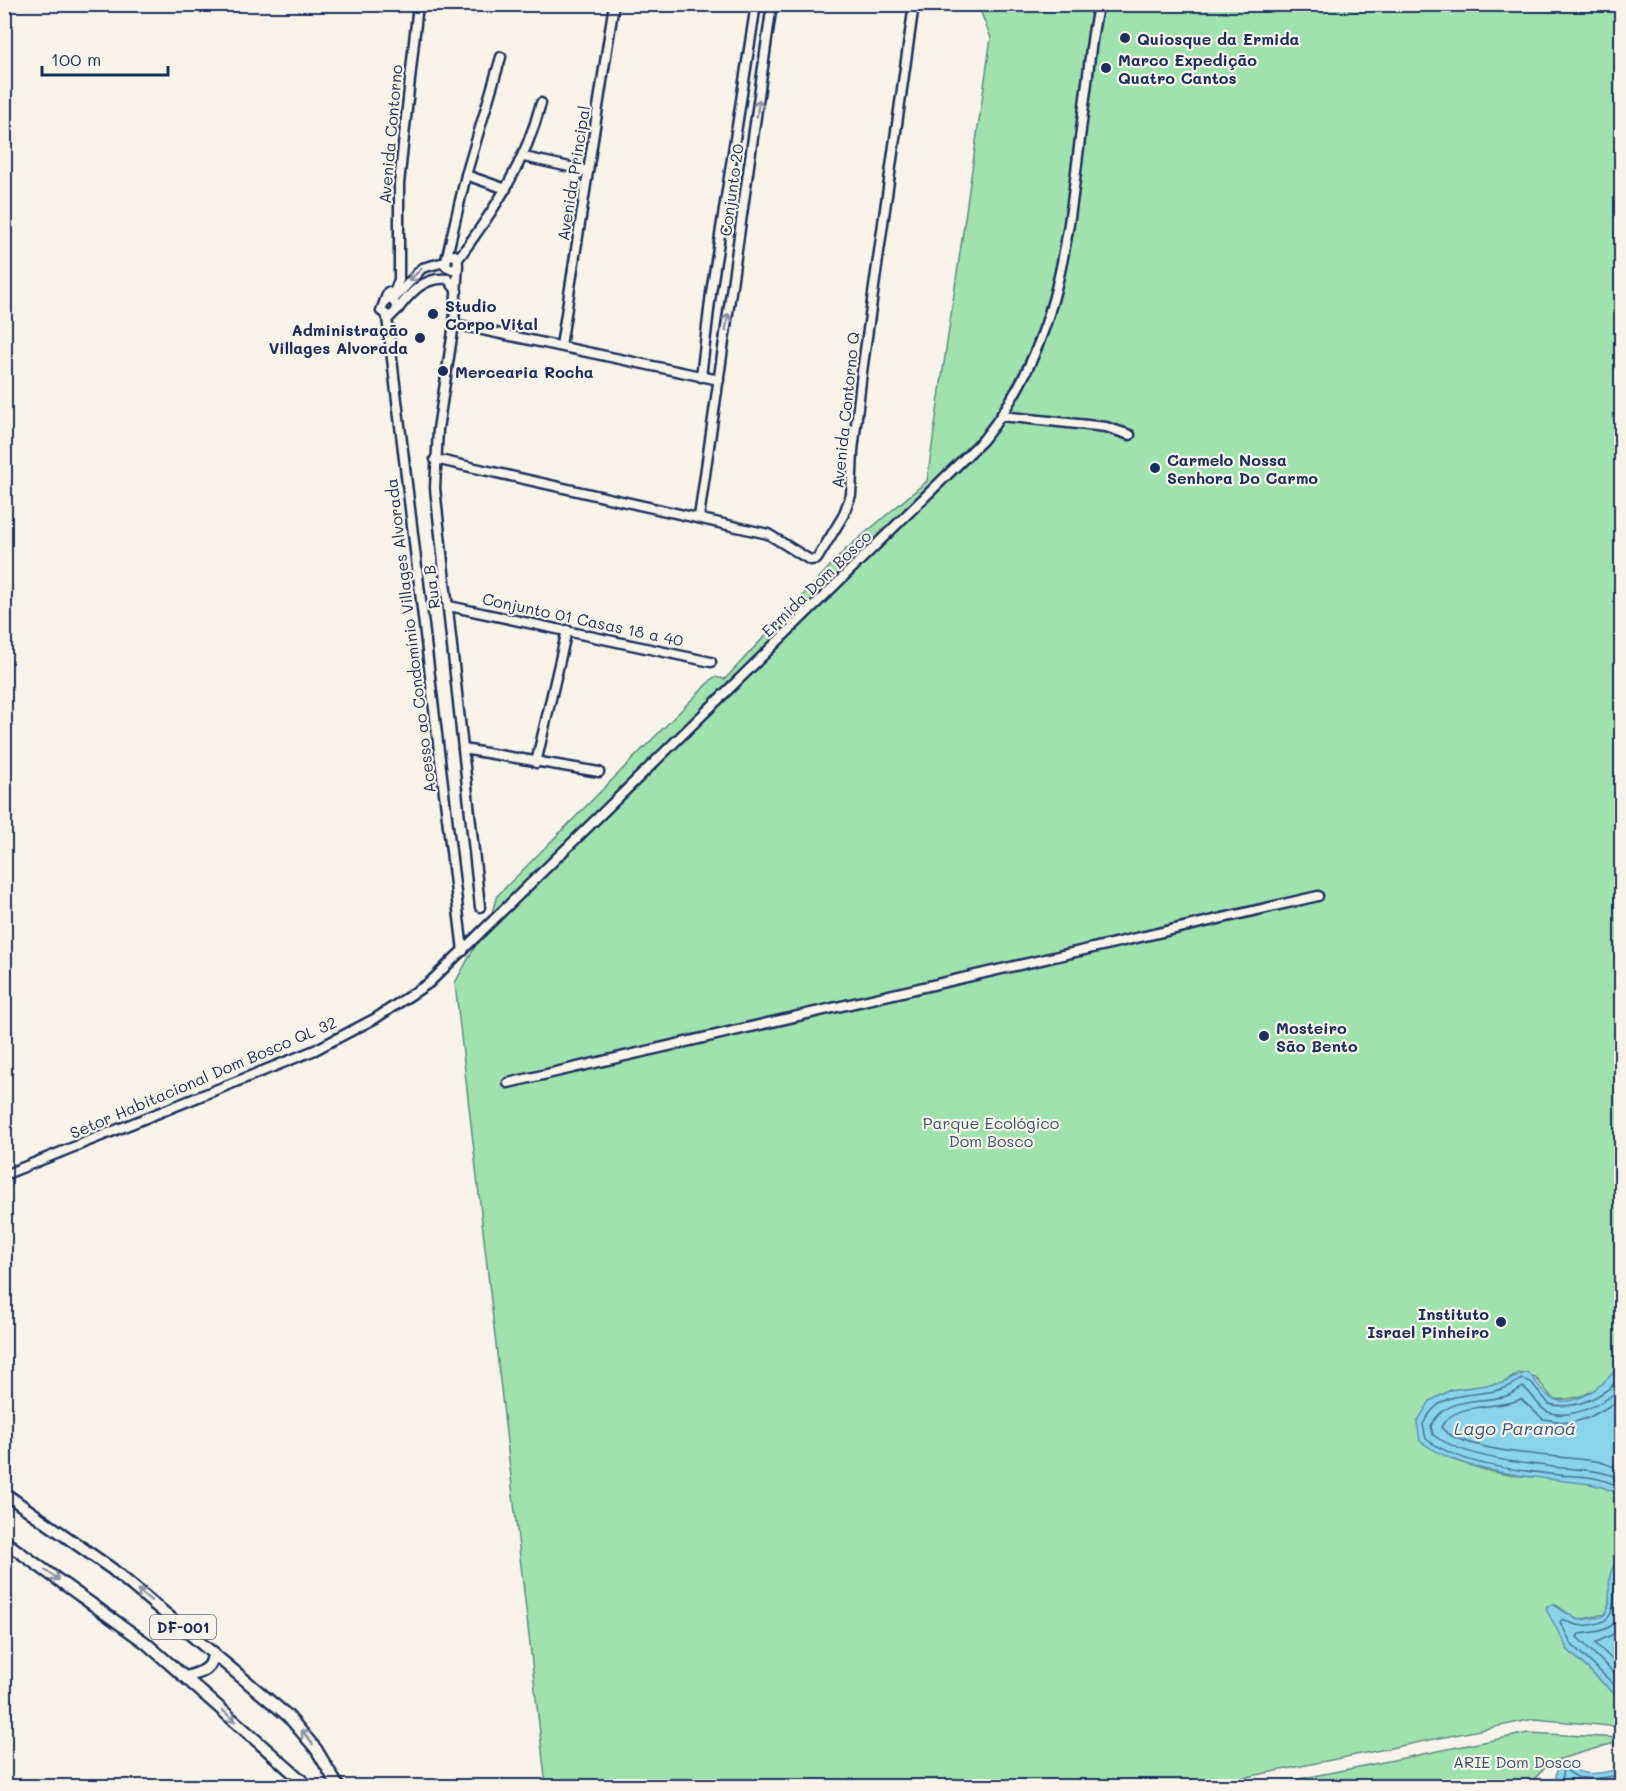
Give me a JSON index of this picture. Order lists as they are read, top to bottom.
{
  "streets": {
    "main road": ["DF-001"],
    "street": [
      "Avenida Contorno",
      "Avenida Principal",
      "Conjunto 20",
      "Avenida Contorno Q",
      "Ermida Dom Bosco",
      "Rua B",
      "Conjunto 01 Casas 18 a 40",
      "Acesso ao Condomínio Villages Alvorada",
      "Setor Habitacional Dom Bosco QL 32"
    ]
  },
  "crossings": [
    ["Avenida Contorno", "Acesso ao Condomínio Villages Alvorada"],
    ["Conjunto 20", "Avenida Contorno Q"],
    ["Avenida Contorno Q", "Rua B"],
    ["Ermida Dom Bosco", "Acesso ao Condomínio Villages Alvorada"],
    ["Ermida Dom Bosco", "Setor Habitacional Dom Bosco QL 32"],
    ["Rua B", "Conjunto 01 Casas 18 a 40"],
    ["Acesso ao Condomínio Villages Alvorada", "Setor Habitacional Dom Bosco QL 32"]
  ],
  "water": ["Lago Paranoá"],
  "parks": ["Parque Ecológico Dom Bosco", "ARIE Dom Dosco"],
  "places": [
    "Quiosque da Ermida",
    "Marco Expedição Quatro Cantos",
    "Studio Corpo Vital",
    "Administração Villages Alvorada",
    "Mercearia Rocha",
    "Carmelo Nossa Senhora Do Carmo",
    "Mosteiro São Bento",
    "Instituto Israel Pinheiro"
  ],
  "scale_bar": "100 m"
}
